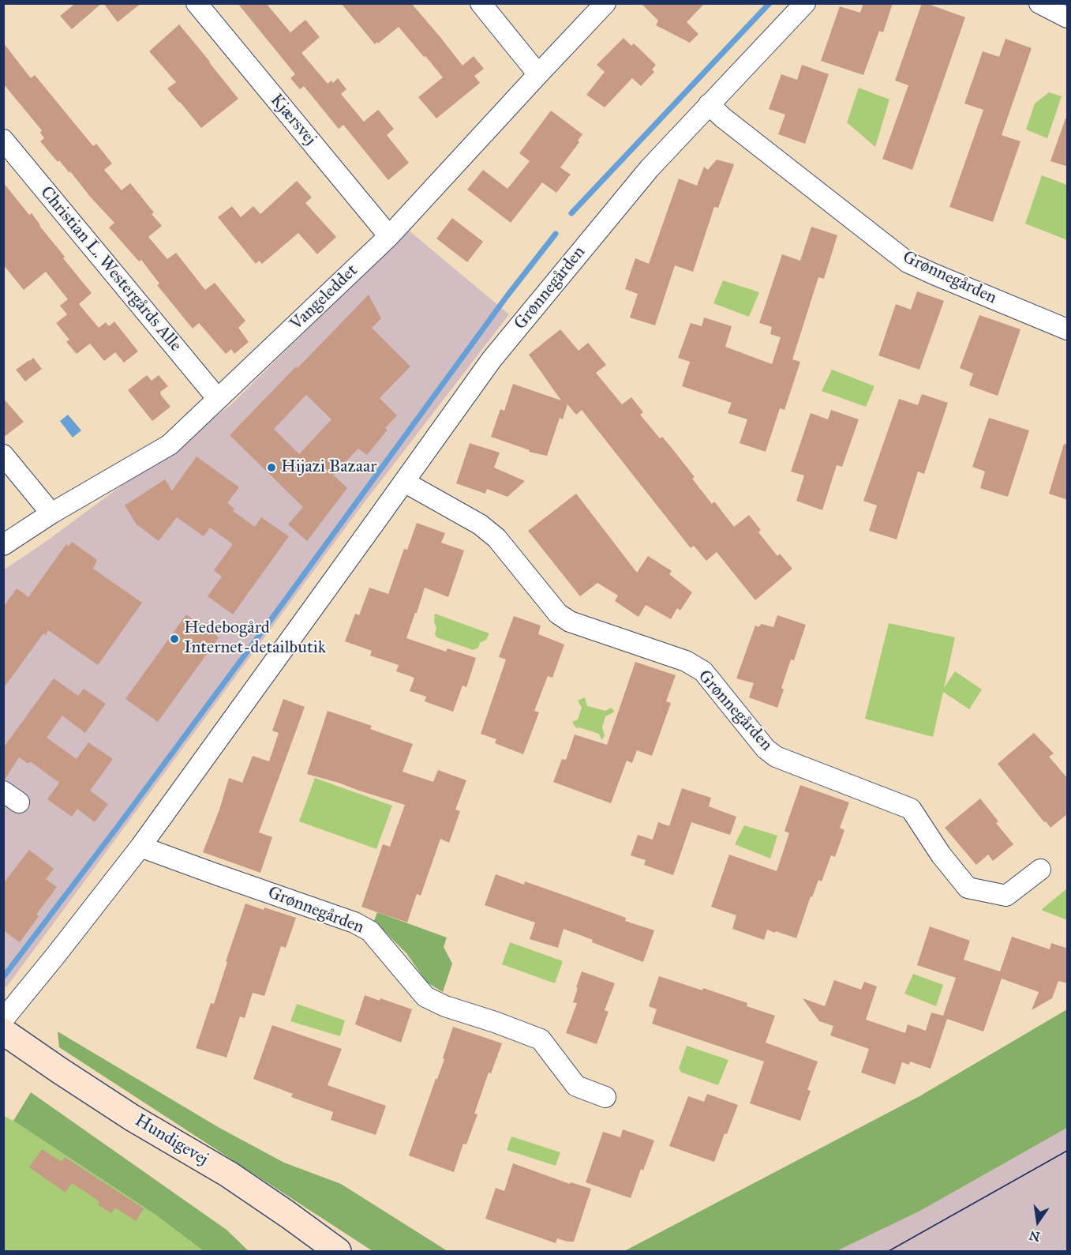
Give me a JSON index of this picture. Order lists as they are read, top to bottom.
{
  "streets": {
    "street": [
      "Kjærsvej",
      "Christian L. Westergårds Alle",
      "Grønnegården",
      "Vangeleddet",
      "Hundigevej"
    ]
  },
  "crossings": [
    ["Kjærsvej", "Vangeleddet"],
    ["Christian L. Westergårds Alle", "Vangeleddet"]
  ],
  "places": ["Hijazi Bazaar", "Hedebogård Internet-detailbutik"],
  "north": "bottom"
}
